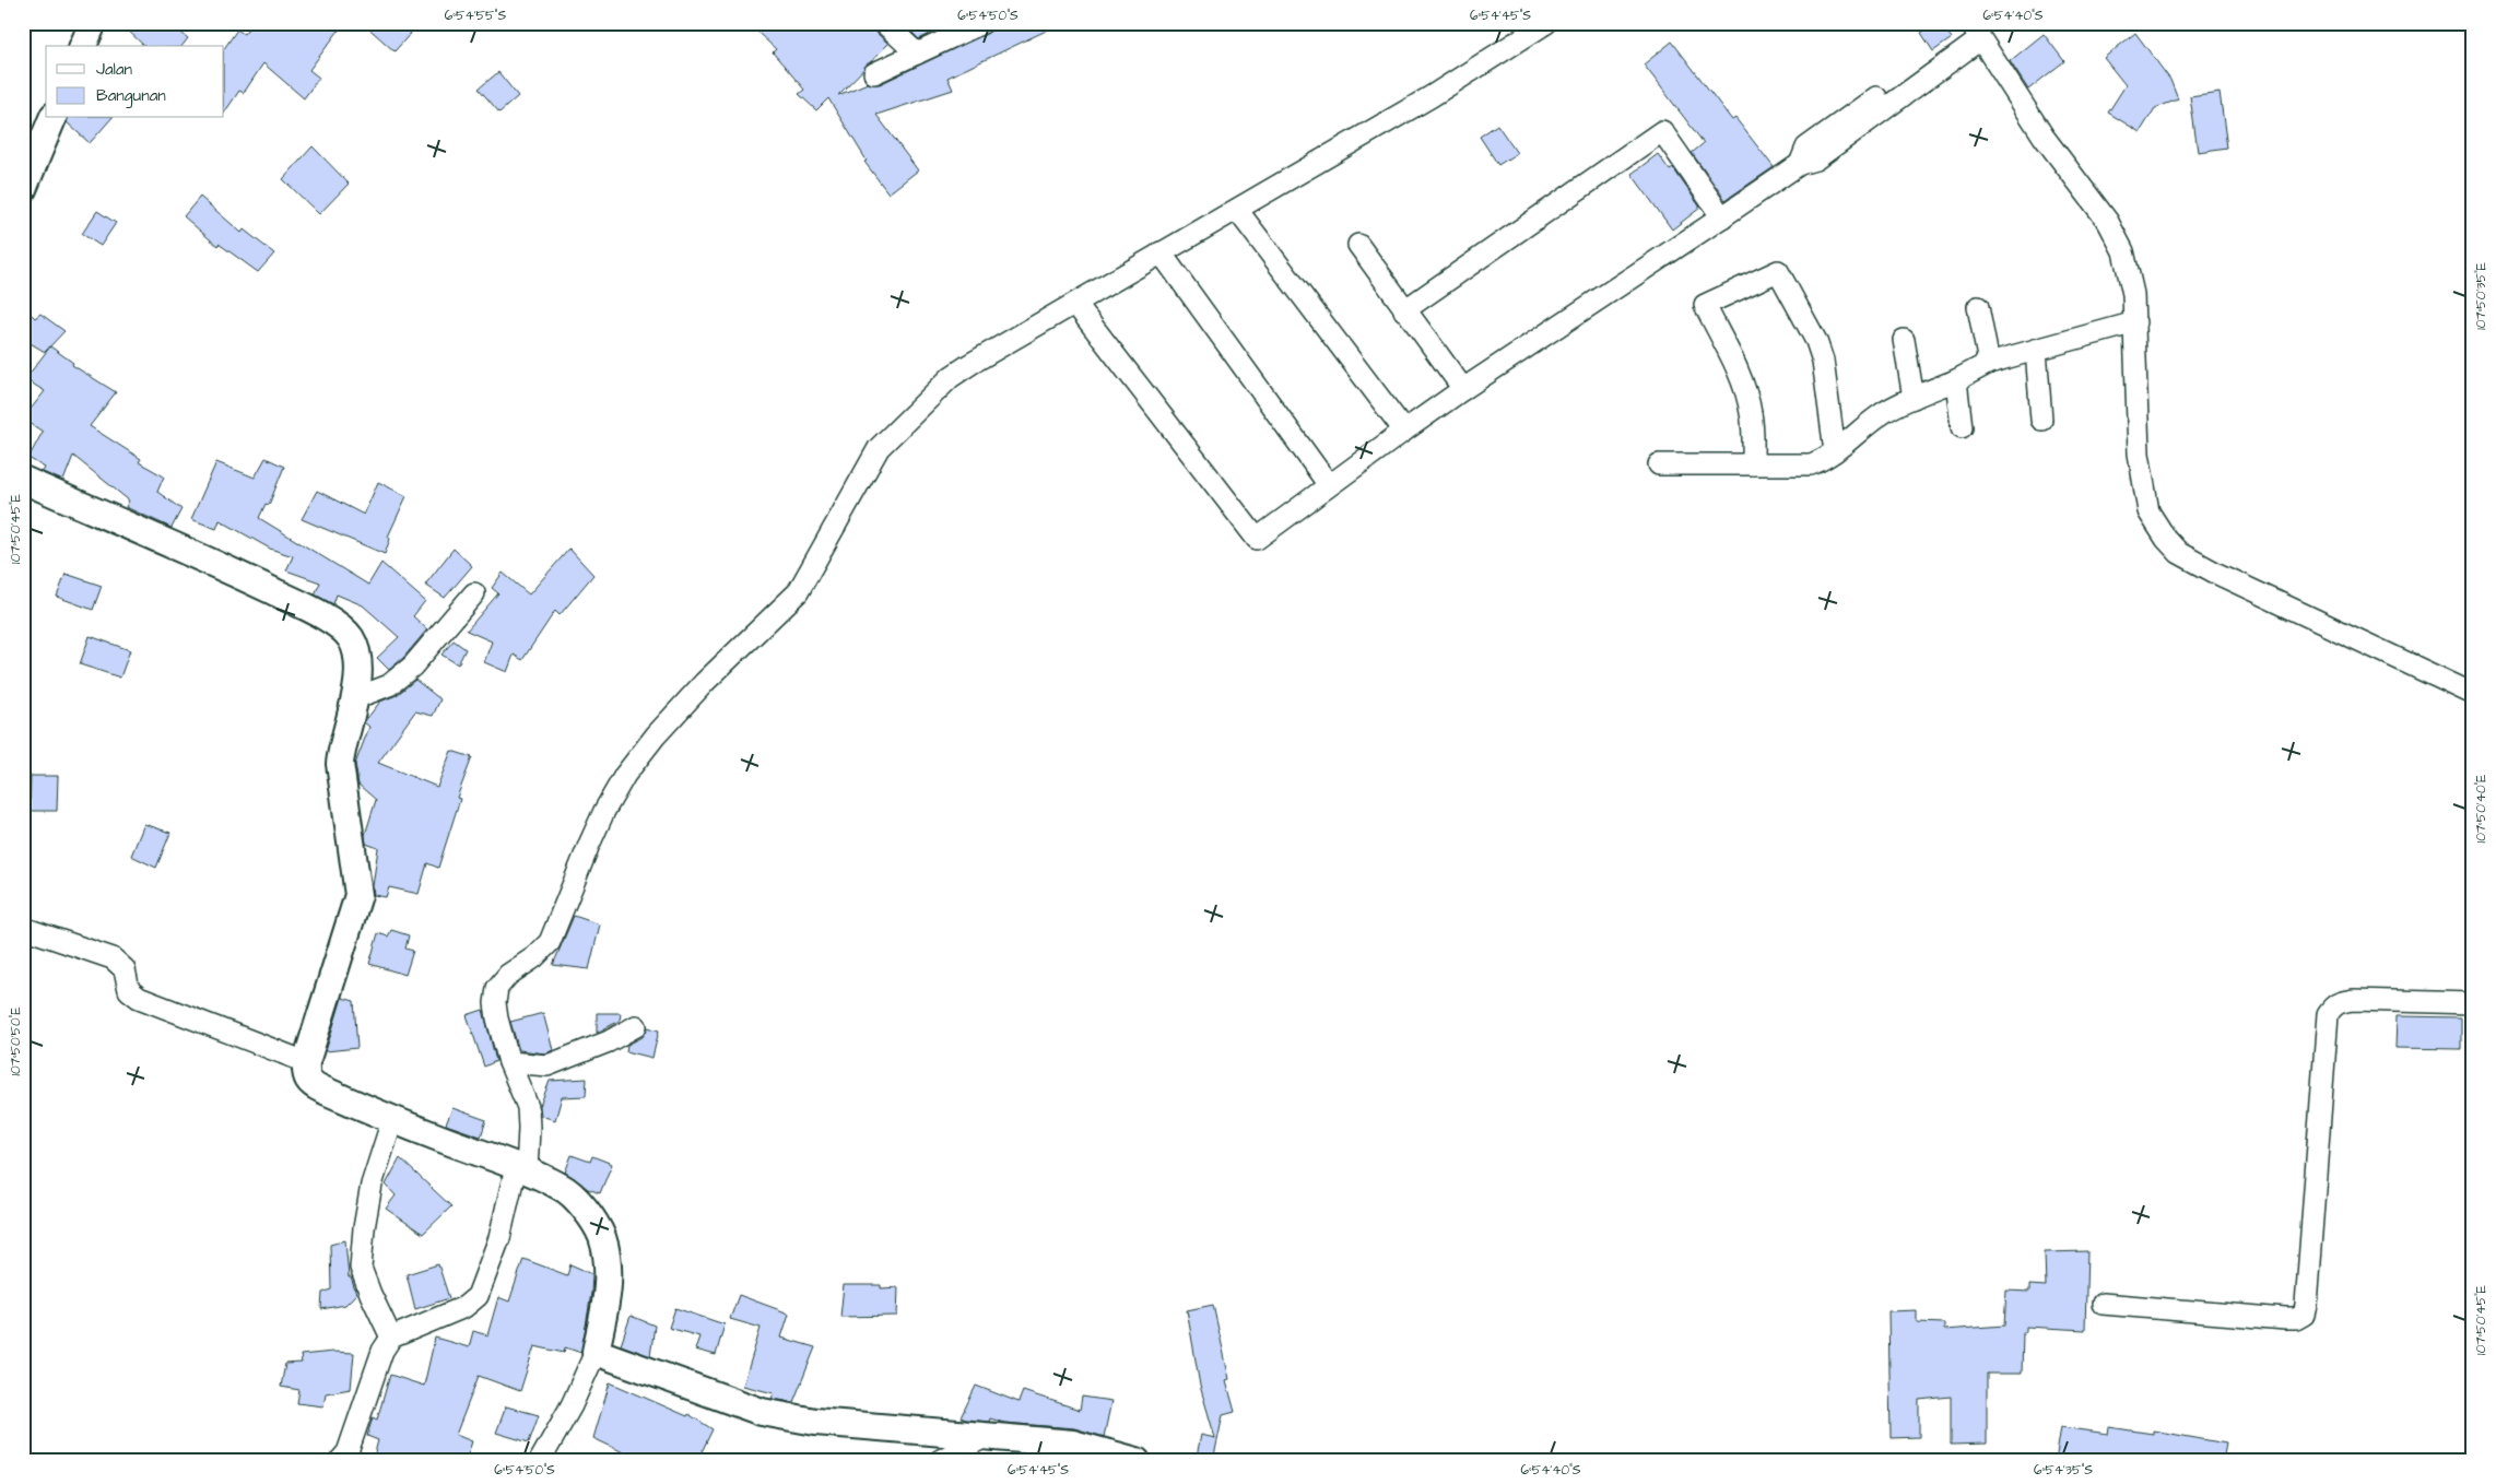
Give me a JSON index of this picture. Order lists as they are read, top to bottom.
{
  "legend": ["Jalan", "Bangunan"],
  "coordinates": [
    "6°54'55\"S",
    "6°54'50\"S",
    "6°54'45\"S",
    "6°54'40\"S",
    "107°50'35\"E",
    "107°50'45\"E",
    "107°50'40\"E",
    "107°50'50\"E",
    "6°54'35\"S"
  ]
}
